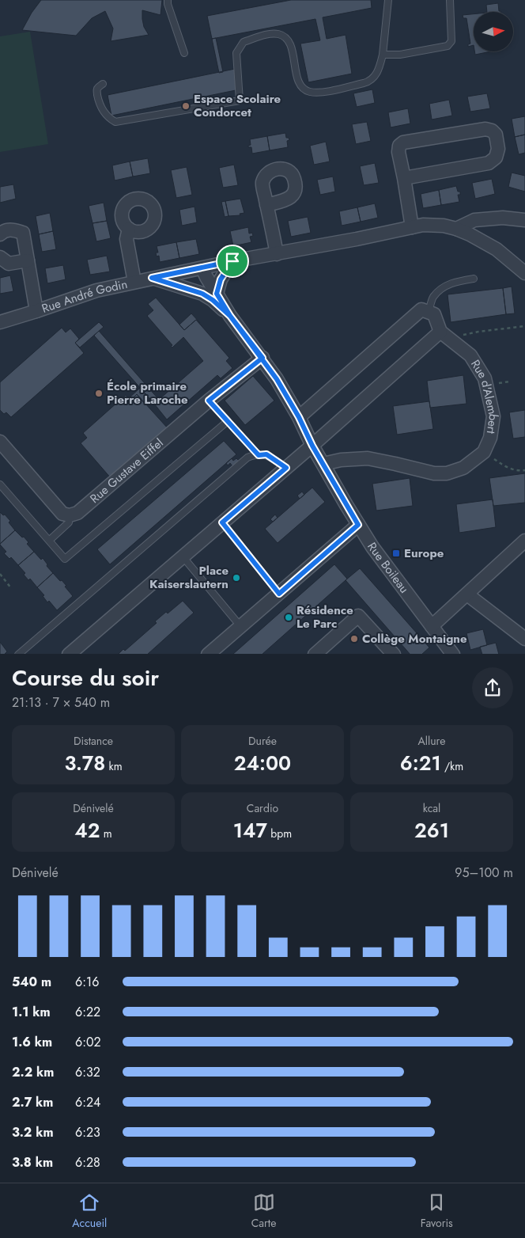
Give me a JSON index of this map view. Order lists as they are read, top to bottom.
{
  "streets": {
    "street": [
      "Rue André Godin",
      "Rue d'Alembert",
      "Rue Gustave Eiffel",
      "Rue Boileau"
    ]
  },
  "crossings": [
    ["Rue André Godin", "Rue Boileau"],
    ["Rue d'Alembert", "Rue Boileau"],
    ["Rue Gustave Eiffel", "Rue Boileau"]
  ],
  "places": {
    "other": [
      "Espace Scolaire Condorcet",
      "École primaire Pierre Laroche",
      "Place Kaiserslautern",
      "Résidence Le Parc",
      "Collège Montaigne"
    ],
    "transit": ["Europe"]
  },
  "north": "right",
  "page": {
    "heading": ["Course du soir", "21:13 · 7 × 540 m"],
    "stats": [
      ["Distance", "3.78 km"],
      ["Durée", "24:00"],
      ["Allure", "6:21 /km"],
      ["Dénivelé", "42 m"],
      ["Cardio", "147 bpm"],
      ["kcal", "261"]
    ],
    "chart": ["Dénivelé", "95–100 m"],
    "list": [
      {
        "name": "540 m",
        "note": "6:16"
      },
      {
        "name": "1.1 km",
        "note": "6:22"
      },
      {
        "name": "1.6 km",
        "note": "6:02"
      },
      {
        "name": "2.2 km",
        "note": "6:32"
      },
      {
        "name": "2.7 km",
        "note": "6:24"
      },
      {
        "name": "3.2 km",
        "note": "6:23"
      },
      {
        "name": "3.8 km",
        "note": "6:28"
      }
    ],
    "tabs": ["Accueil", "Carte", "Favoris"]
  }
}
